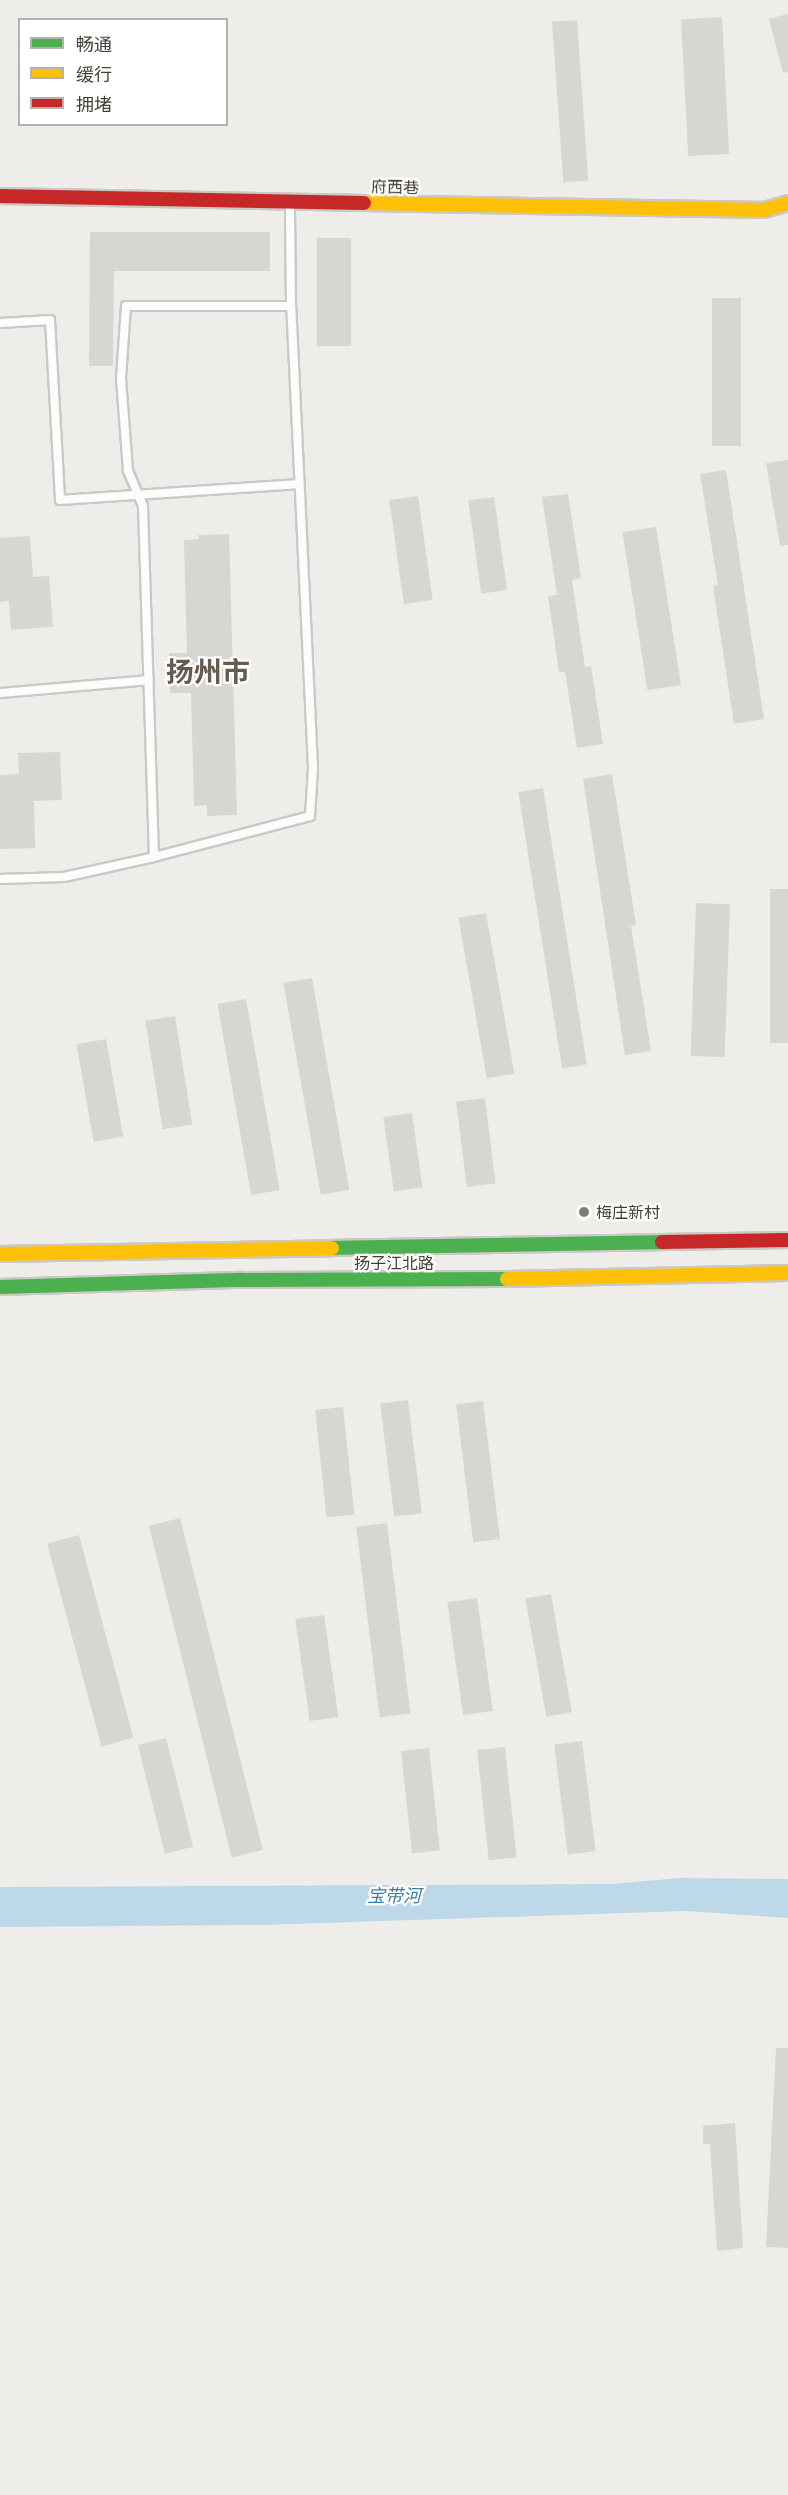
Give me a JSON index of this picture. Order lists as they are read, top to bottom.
{
  "streets": {
    "main road": ["府西巷", "扬子江北路"]
  },
  "districts": ["扬州市"],
  "water": ["宝带河"],
  "places": ["梅庄新村"],
  "legend": ["畅通", "缓行", "拥堵"]
}
